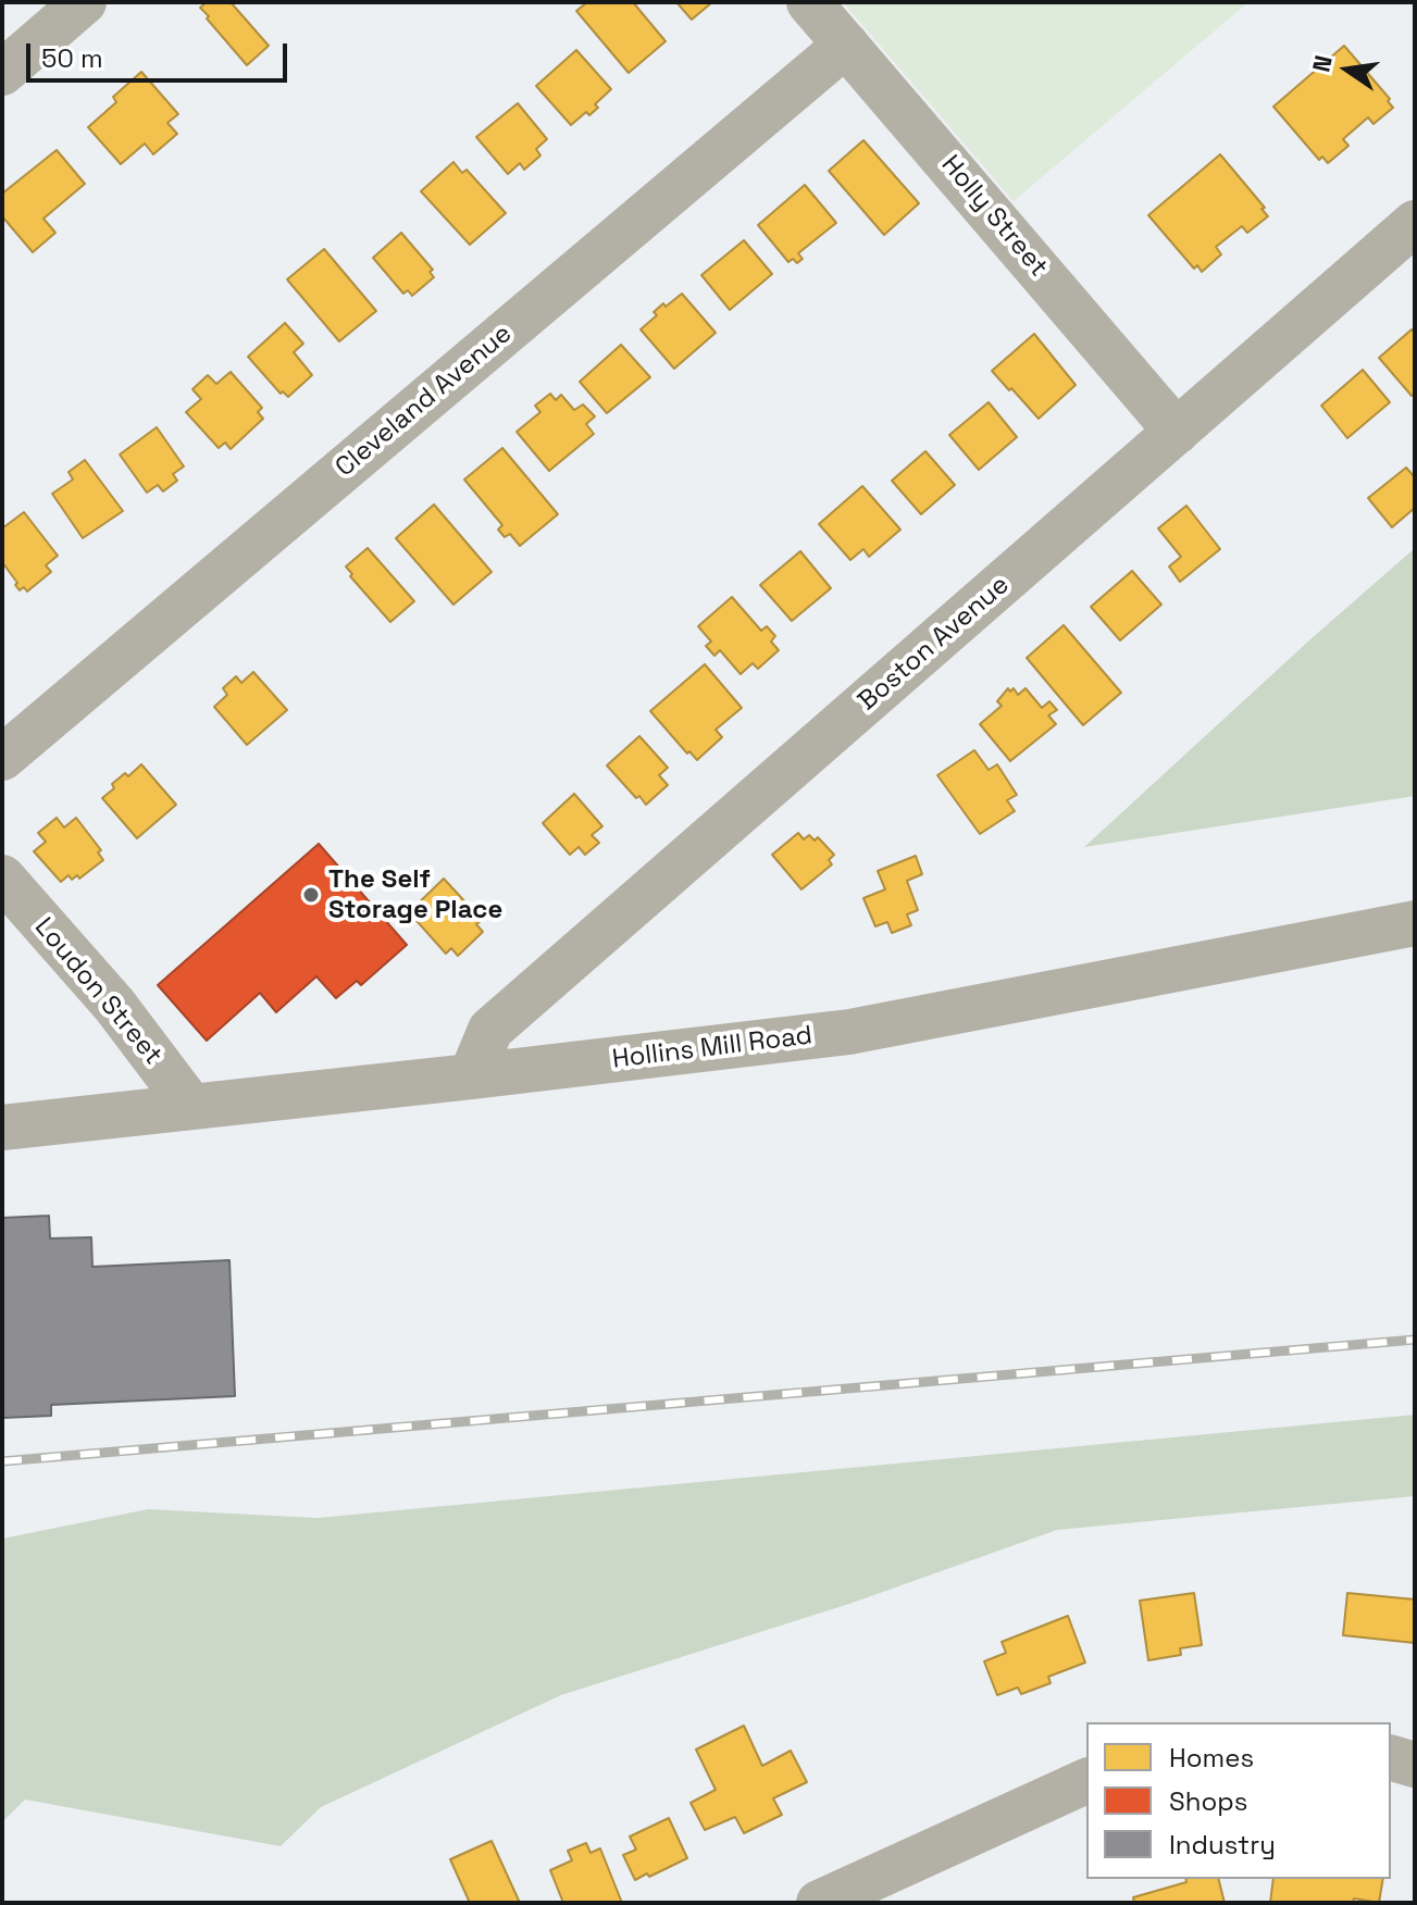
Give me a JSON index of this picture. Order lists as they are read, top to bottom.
{
  "streets": {
    "street": [
      "Holly Street",
      "Cleveland Avenue",
      "Boston Avenue",
      "Loudon Street",
      "Hollins Mill Road"
    ]
  },
  "crossings": [
    ["Holly Street", "Cleveland Avenue"],
    ["Holly Street", "Boston Avenue"],
    ["Boston Avenue", "Hollins Mill Road"],
    ["Loudon Street", "Hollins Mill Road"]
  ],
  "places": ["The Self Storage Place"],
  "legend": ["Homes", "Shops", "Industry"],
  "scale_bar": "50 m",
  "north": "left"
}
